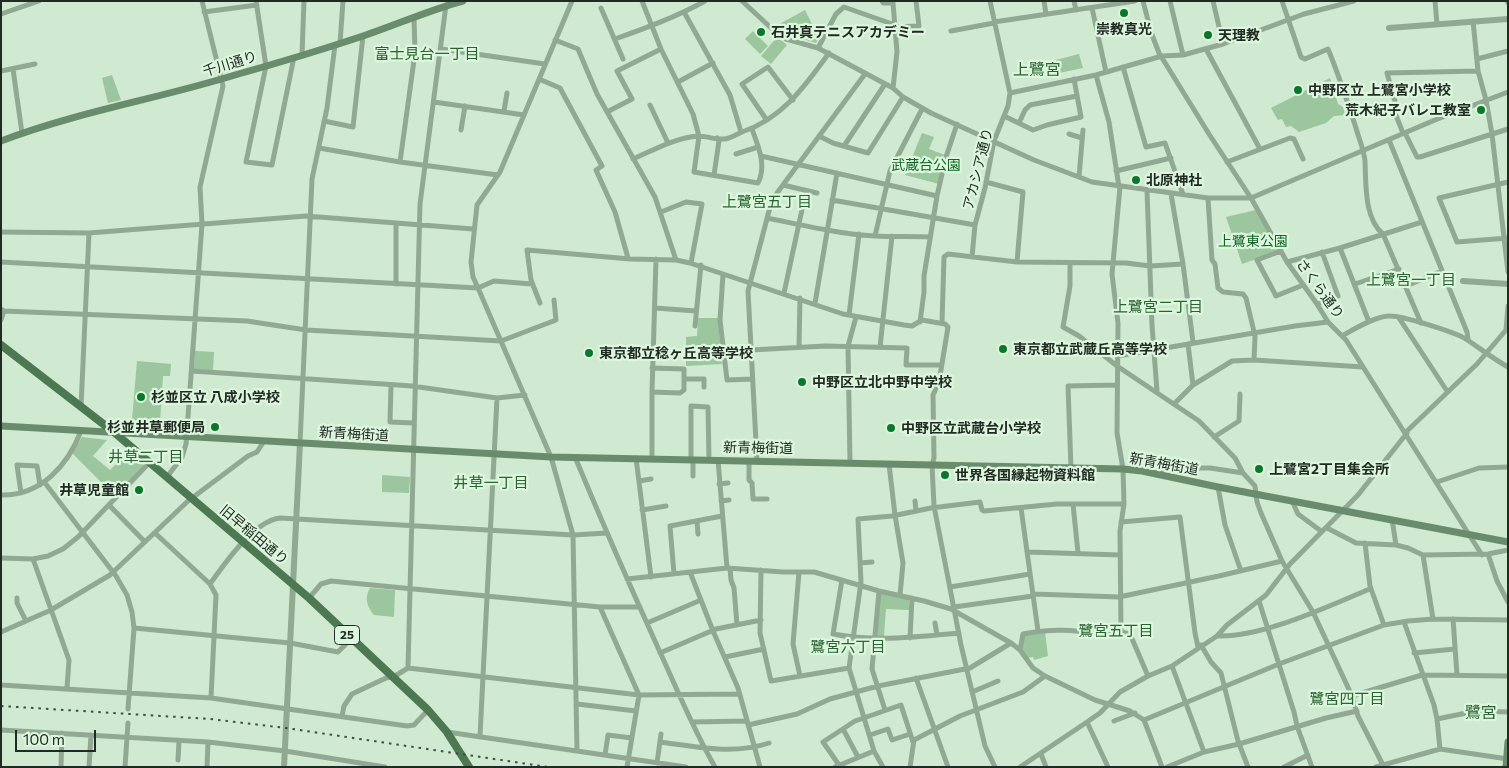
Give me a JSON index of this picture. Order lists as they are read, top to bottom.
{
  "streets": {
    "main road": [
      "千川通り",
      "新青梅街道",
      "旧早稲田通り",
      "25"
    ],
    "street": ["アカシア通り", "さくら通り"]
  },
  "crossings": [
    ["さくら通り", "新青梅街道"],
    ["新青梅街道", "旧早稲田通り"]
  ],
  "districts": [
    "富士見台一丁目",
    "上鷺宮",
    "上鷺宮五丁目",
    "上鷺宮一丁目",
    "上鷺宮二丁目",
    "井草二丁目",
    "井草一丁目",
    "鷺宮五丁目",
    "鷺宮六丁目",
    "鷺宮四丁目",
    "鷺宮"
  ],
  "parks": ["武蔵台公園", "上鷺東公園"],
  "places": [
    "崇教真光",
    "石井真テニスアカデミー",
    "天理教",
    "中野区立 上鷺宮小学校",
    "荒木紀子バレエ教室",
    "北原神社",
    "東京都立武蔵丘高等学校",
    "東京都立稔ヶ丘高等学校",
    "中野区立北中野中学校",
    "杉並区立 八成小学校",
    "杉並井草郵便局",
    "中野区立武蔵台小学校",
    "上鷺宮2丁目集会所",
    "世界各国縁起物資料館",
    "井草児童館"
  ],
  "scale_bar": "100 m"
}
